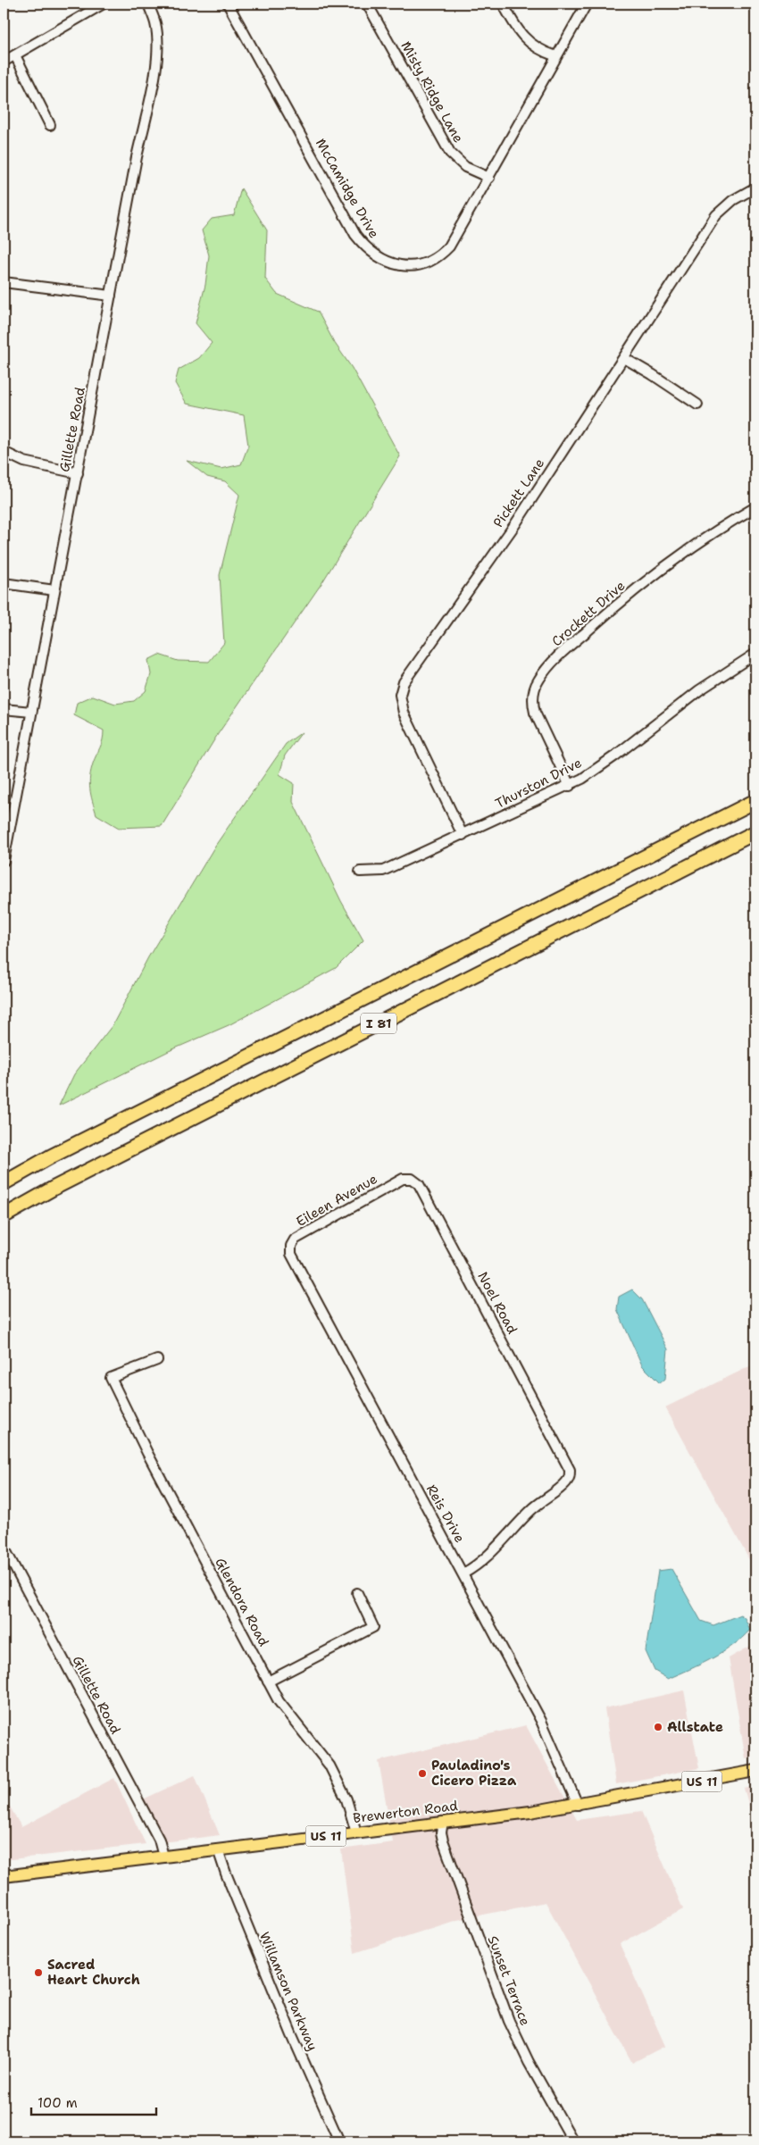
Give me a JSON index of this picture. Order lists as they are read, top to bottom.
{
  "streets": {
    "highway": ["I 81"],
    "main road": ["US 11", "Brewerton Road"],
    "street": [
      "Misty Ridge Lane",
      "McCamidge Drive",
      "Gillette Road",
      "Pickett Lane",
      "Crockett Drive",
      "Thurston Drive",
      "Eileen Avenue",
      "Noel Road",
      "Reis Drive",
      "Glendora Road",
      "Sunset Terrace",
      "Willamson Parkway"
    ]
  },
  "crossings": [
    ["Misty Ridge Lane", "McCamidge Drive"],
    ["Gillette Road", "Brewerton Road"],
    ["Pickett Lane", "Thurston Drive"],
    ["Crockett Drive", "Thurston Drive"],
    ["Eileen Avenue", "Noel Road"],
    ["Eileen Avenue", "Reis Drive"],
    ["Noel Road", "Reis Drive"],
    ["Reis Drive", "Brewerton Road"],
    ["Glendora Road", "Brewerton Road"],
    ["Brewerton Road", "Sunset Terrace"],
    ["Brewerton Road", "Willamson Parkway"]
  ],
  "places": ["Allstate", "Pauladino's Cicero Pizza", "Sacred Heart Church"],
  "scale_bar": "100 m"
}
